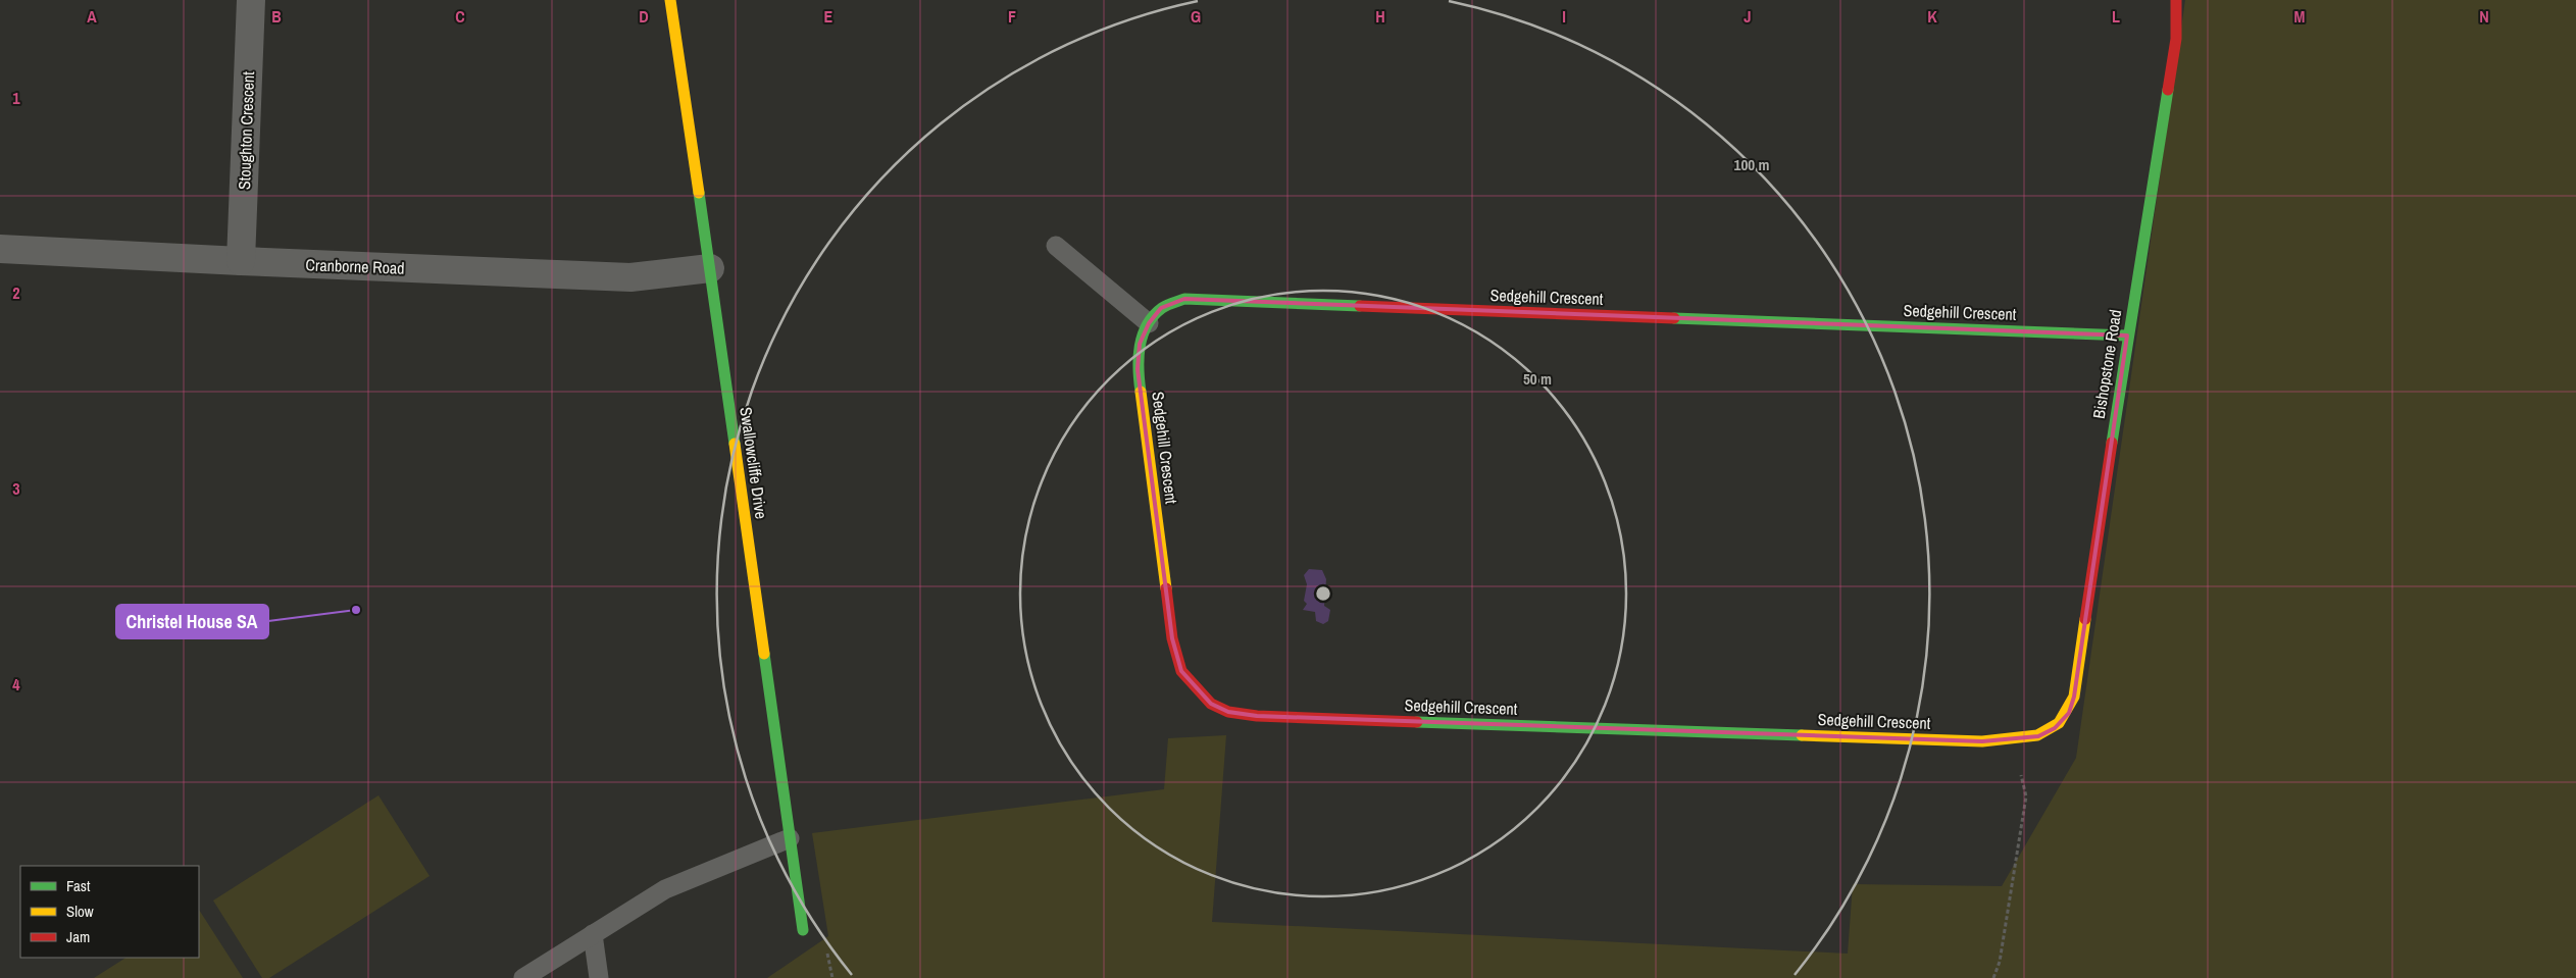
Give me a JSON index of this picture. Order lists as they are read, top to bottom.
{
  "streets": {
    "street": [
      "Stoughton Crescent",
      "Cranborne Road",
      "Sedgehill Crescent",
      "Bishopstone Road",
      "Swallowcliffe Drive"
    ]
  },
  "crossings": [
    ["Stoughton Crescent", "Cranborne Road"],
    ["Cranborne Road", "Swallowcliffe Drive"],
    ["Sedgehill Crescent", "Bishopstone Road"]
  ],
  "places": ["Christel House SA"],
  "legend": ["Fast", "Slow", "Jam"],
  "grid": {
    "columns": [
      "A",
      "B",
      "C",
      "D",
      "E",
      "F",
      "G",
      "H",
      "I",
      "J",
      "K",
      "L",
      "M",
      "N"
    ],
    "rows": [
      "1",
      "2",
      "3",
      "4"
    ]
  },
  "rings": ["100 m", "50 m"]
}
